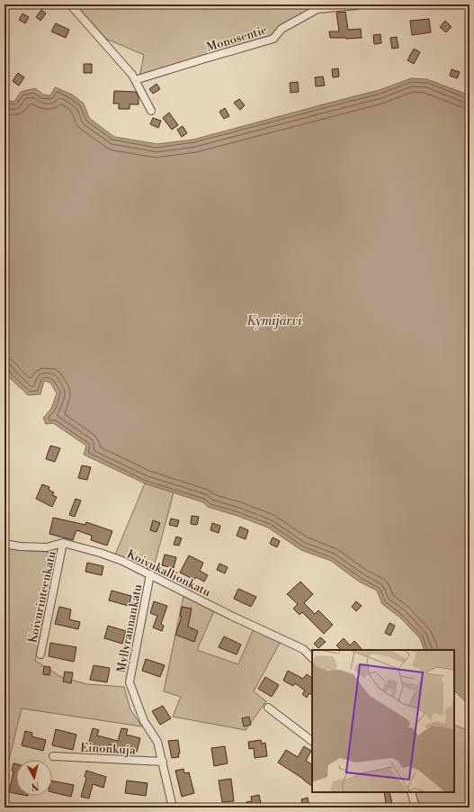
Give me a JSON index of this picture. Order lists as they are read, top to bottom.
{
  "streets": {
    "street": [
      "Monosentie",
      "Koivukallionkatu",
      "Koivurinteenkatu",
      "Myllyrannankatu",
      "Einonkuja"
    ]
  },
  "crossings": [
    ["Koivukallionkatu", "Koivurinteenkatu"],
    ["Koivukallionkatu", "Myllyrannankatu"],
    ["Myllyrannankatu", "Einonkuja"]
  ],
  "water": ["Kymijärvi"],
  "north": "bottom"
}
